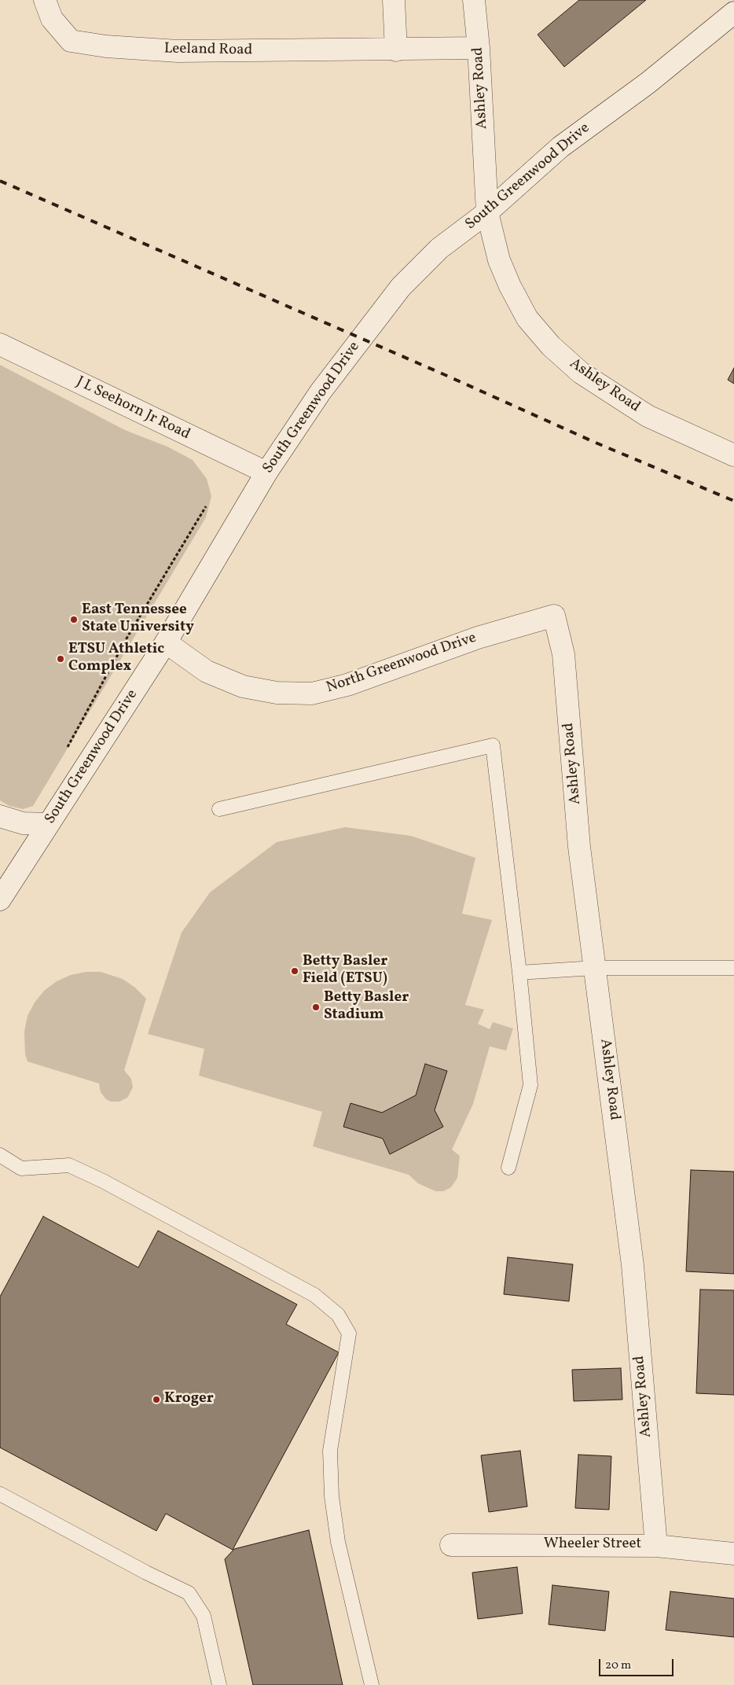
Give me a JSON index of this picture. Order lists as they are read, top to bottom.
{
  "streets": {
    "street": [
      "Leeland Road",
      "Ashley Road",
      "South Greenwood Drive",
      "J L Seehorn Jr Road",
      "North Greenwood Drive",
      "Wheeler Street"
    ]
  },
  "crossings": [
    ["Leeland Road", "Ashley Road"],
    ["Ashley Road", "South Greenwood Drive"],
    ["Ashley Road", "North Greenwood Drive"],
    ["Ashley Road", "Wheeler Street"],
    ["South Greenwood Drive", "J L Seehorn Jr Road"],
    ["South Greenwood Drive", "North Greenwood Drive"]
  ],
  "places": [
    "East Tennessee State University",
    "ETSU Athletic Complex",
    "Betty Basler Field (ETSU)",
    "Betty Basler Stadium",
    "Kroger"
  ],
  "scale_bar": "20 m"
}
